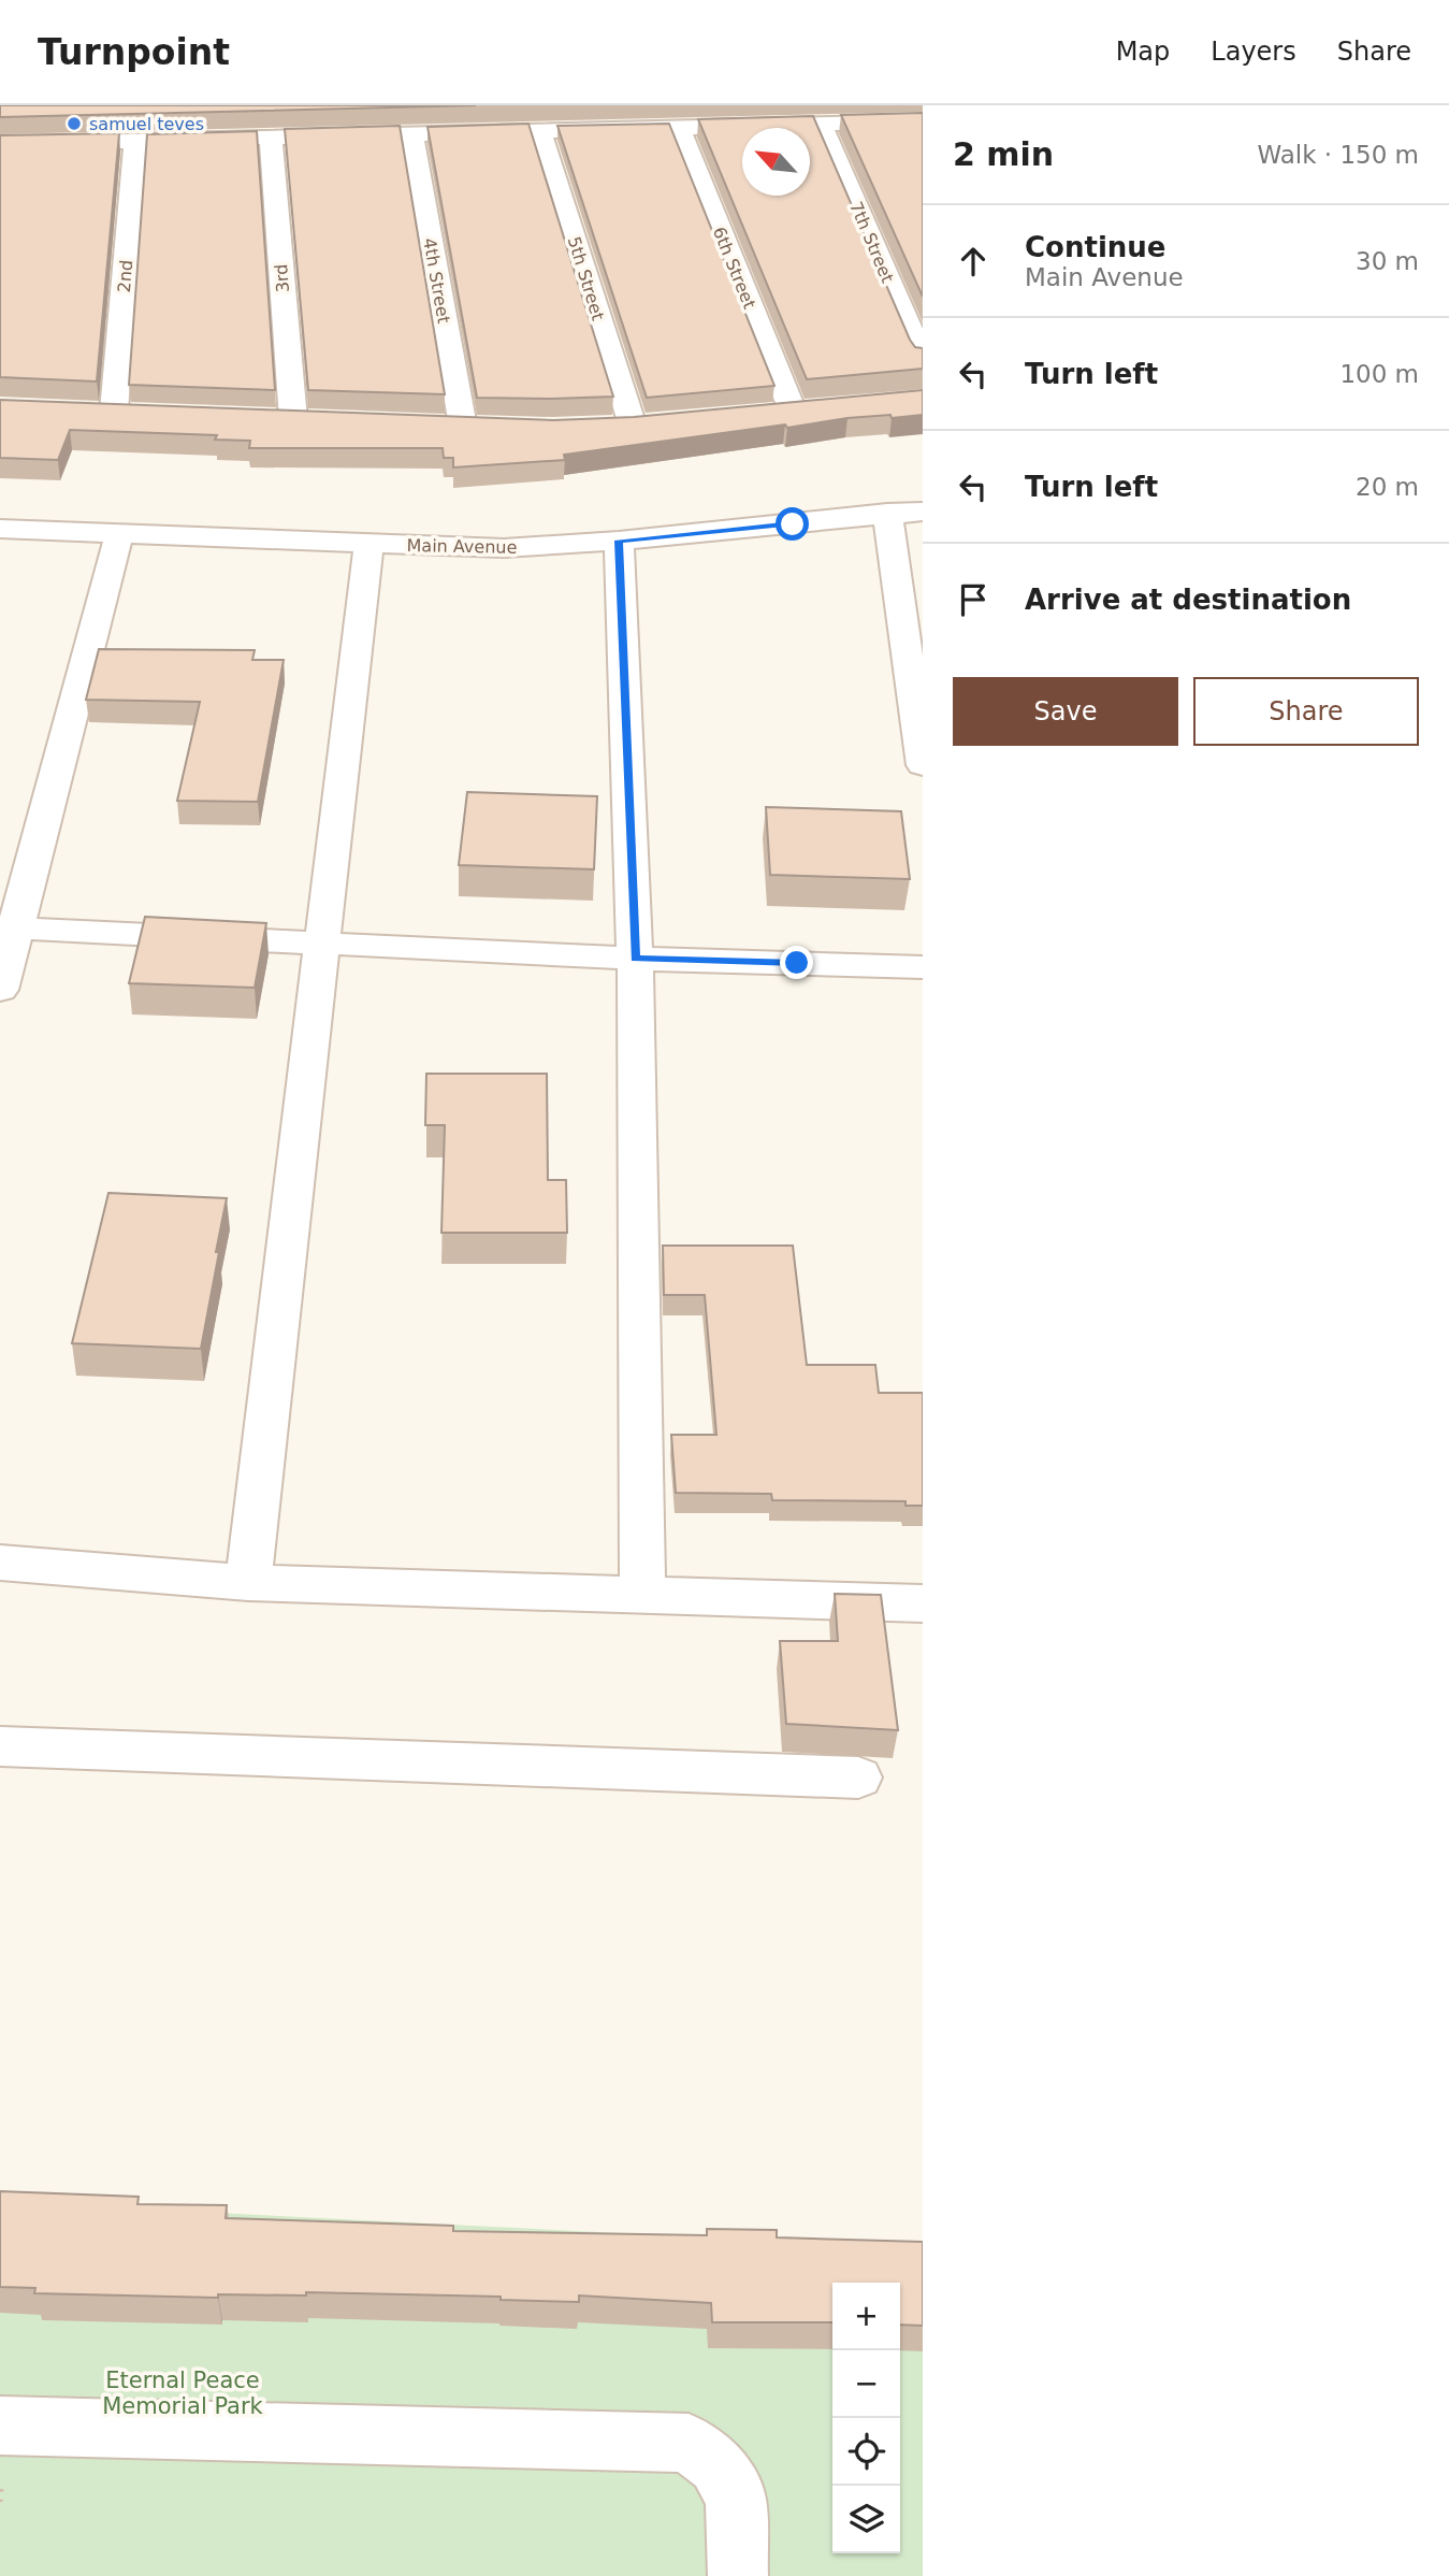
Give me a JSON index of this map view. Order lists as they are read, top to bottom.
{
  "streets": {
    "street": [
      "7th Street",
      "6th Street",
      "2nd",
      "3rd",
      "5th Street",
      "4th Street",
      "Main Avenue"
    ]
  },
  "parks": ["Eternal Peace Memorial Park"],
  "places": ["samuel teves"],
  "north": "top left",
  "page": {
    "header": "Turnpoint",
    "nav": ["Map", "Layers", "Share"],
    "heading": ["2 min", "Walk · 150 m"],
    "list": [
      ["Continue", "Main Avenue", "30 m"],
      ["Turn left", "100 m"],
      ["Turn left", "20 m"],
      "Arrive at destination"
    ],
    "buttons": ["Save", "Share"],
    "map_buttons": ["+", "−"]
  }
}
